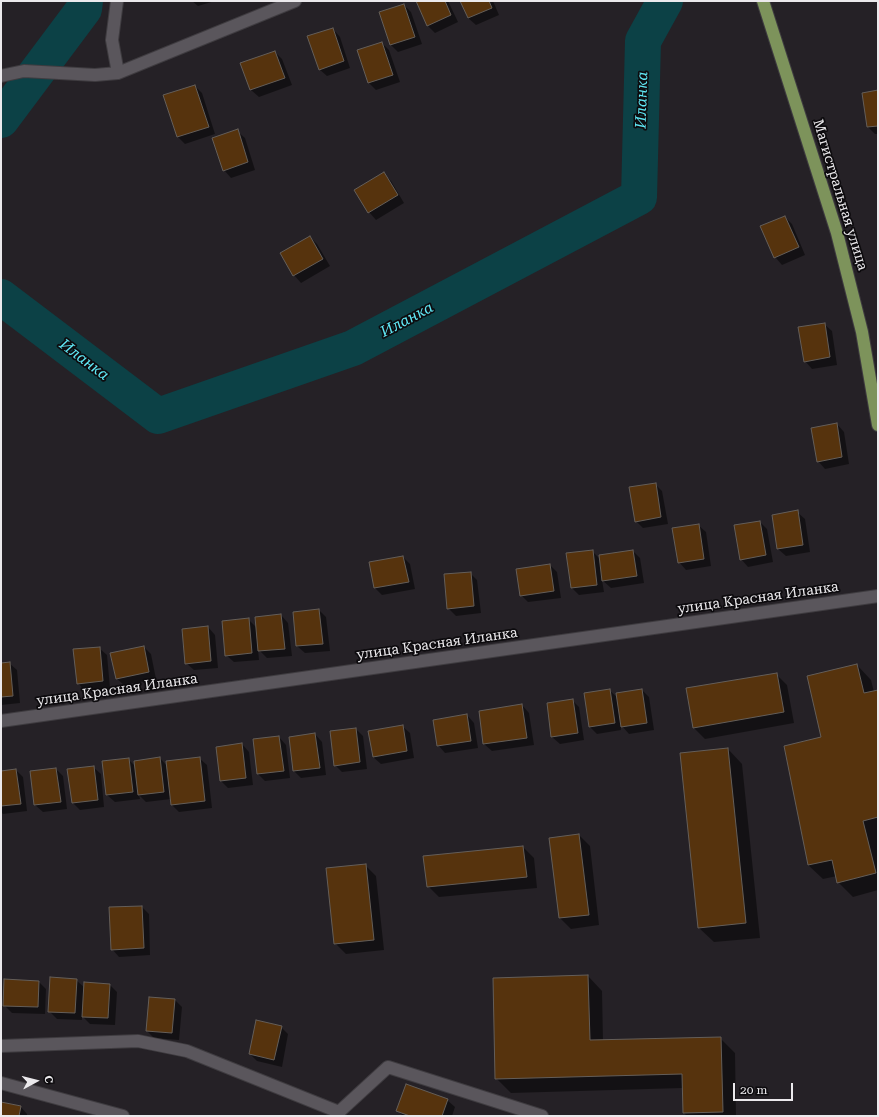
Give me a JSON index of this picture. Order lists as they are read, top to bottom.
{
  "streets": {
    "main road": ["Магистральная улица"],
    "street": ["улица Красная Иланка"]
  },
  "water": ["Иланка"],
  "scale_bar": "20 m",
  "north": "right"
}
